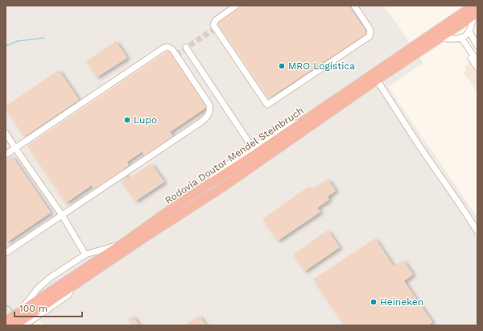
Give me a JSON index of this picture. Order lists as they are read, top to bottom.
{
  "streets": {
    "highway": ["Rodovia Doutor Mendel Steinbruch"]
  },
  "places": ["MRO Logística", "Lupo", "Heineken"],
  "scale_bar": "100 m"
}
